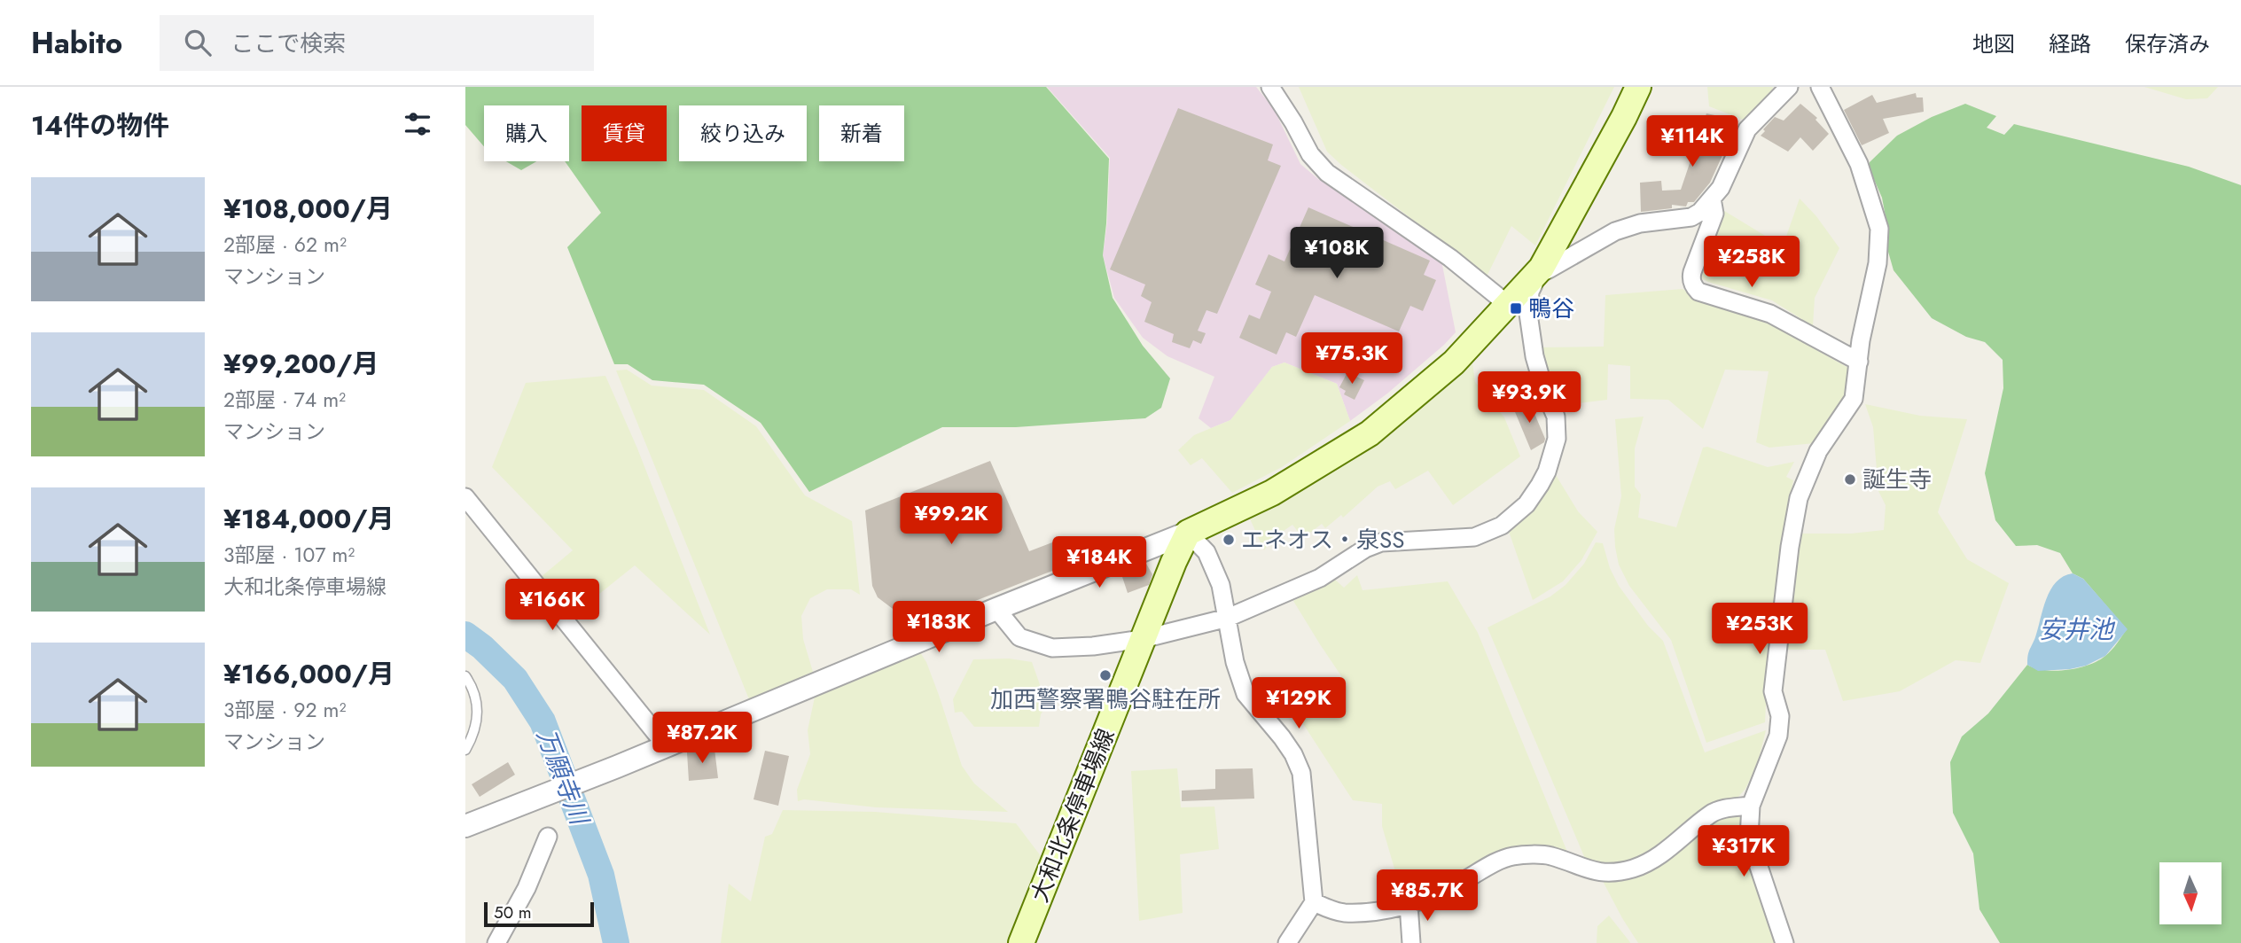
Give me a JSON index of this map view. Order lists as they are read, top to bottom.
{
  "streets": {
    "main road": ["大和北条停車場線"]
  },
  "water": ["安井池", "万願寺川"],
  "places": {
    "transit": ["鴨谷"],
    "other": ["誕生寺", "エネオス・泉SS", "加西警察署鴨谷駐在所"]
  },
  "scale_bar": "50 m",
  "north": "bottom",
  "page": {
    "header": "Habito",
    "search": "ここで検索",
    "nav": ["地図", "経路", "保存済み"],
    "heading": "14件の物件",
    "chip": [
      "購入",
      "賃貸",
      "絞り込み",
      "新着"
    ],
    "price": [
      "¥114K",
      "¥108K",
      "¥258K",
      "¥75.3K",
      "¥93.9K",
      "¥99.2K",
      "¥184K",
      "¥166K",
      "¥183K",
      "¥253K",
      "¥129K",
      "¥87.2K",
      "¥317K",
      "¥85.7K"
    ],
    "list": [
      {
        "name": "¥108,000/月",
        "note": "2部屋 · 62 m² · マンション"
      },
      {
        "name": "¥99,200/月",
        "note": "2部屋 · 74 m² · マンション"
      },
      {
        "name": "¥184,000/月",
        "note": "3部屋 · 107 m² · 大和北条停車場線"
      },
      {
        "name": "¥166,000/月",
        "note": "3部屋 · 92 m² · マンション"
      }
    ],
    "scale": "50 m"
  }
}
